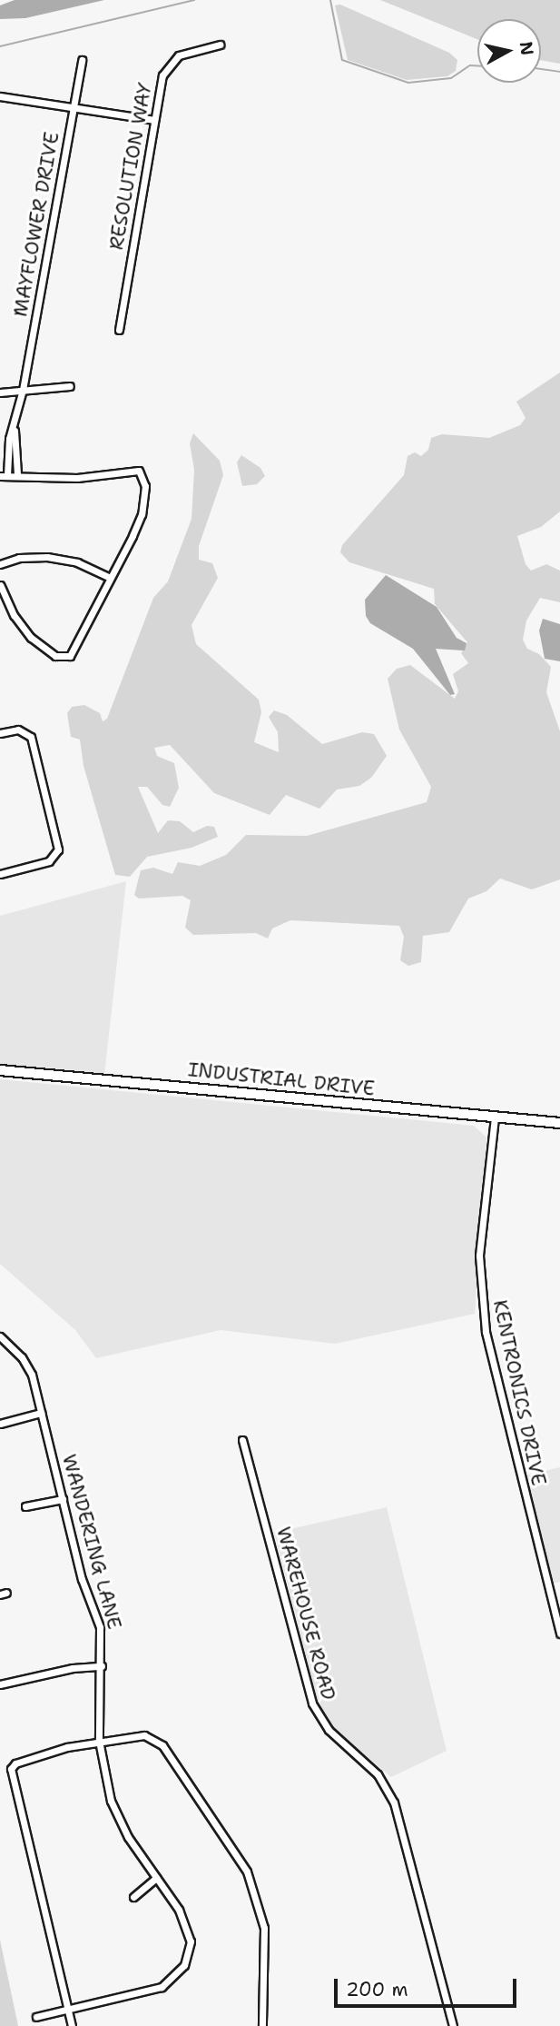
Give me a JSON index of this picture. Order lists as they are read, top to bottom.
{
  "streets": {
    "street": [
      "RESOLUTION WAY",
      "MAYFLOWER DRIVE",
      "INDUSTRIAL DRIVE",
      "KENTRONICS DRIVE",
      "WANDERING LANE",
      "WAREHOUSE ROAD"
    ]
  },
  "crossings": [
    ["INDUSTRIAL DRIVE", "KENTRONICS DRIVE"]
  ],
  "scale_bar": "200 m",
  "north": "right"
}
